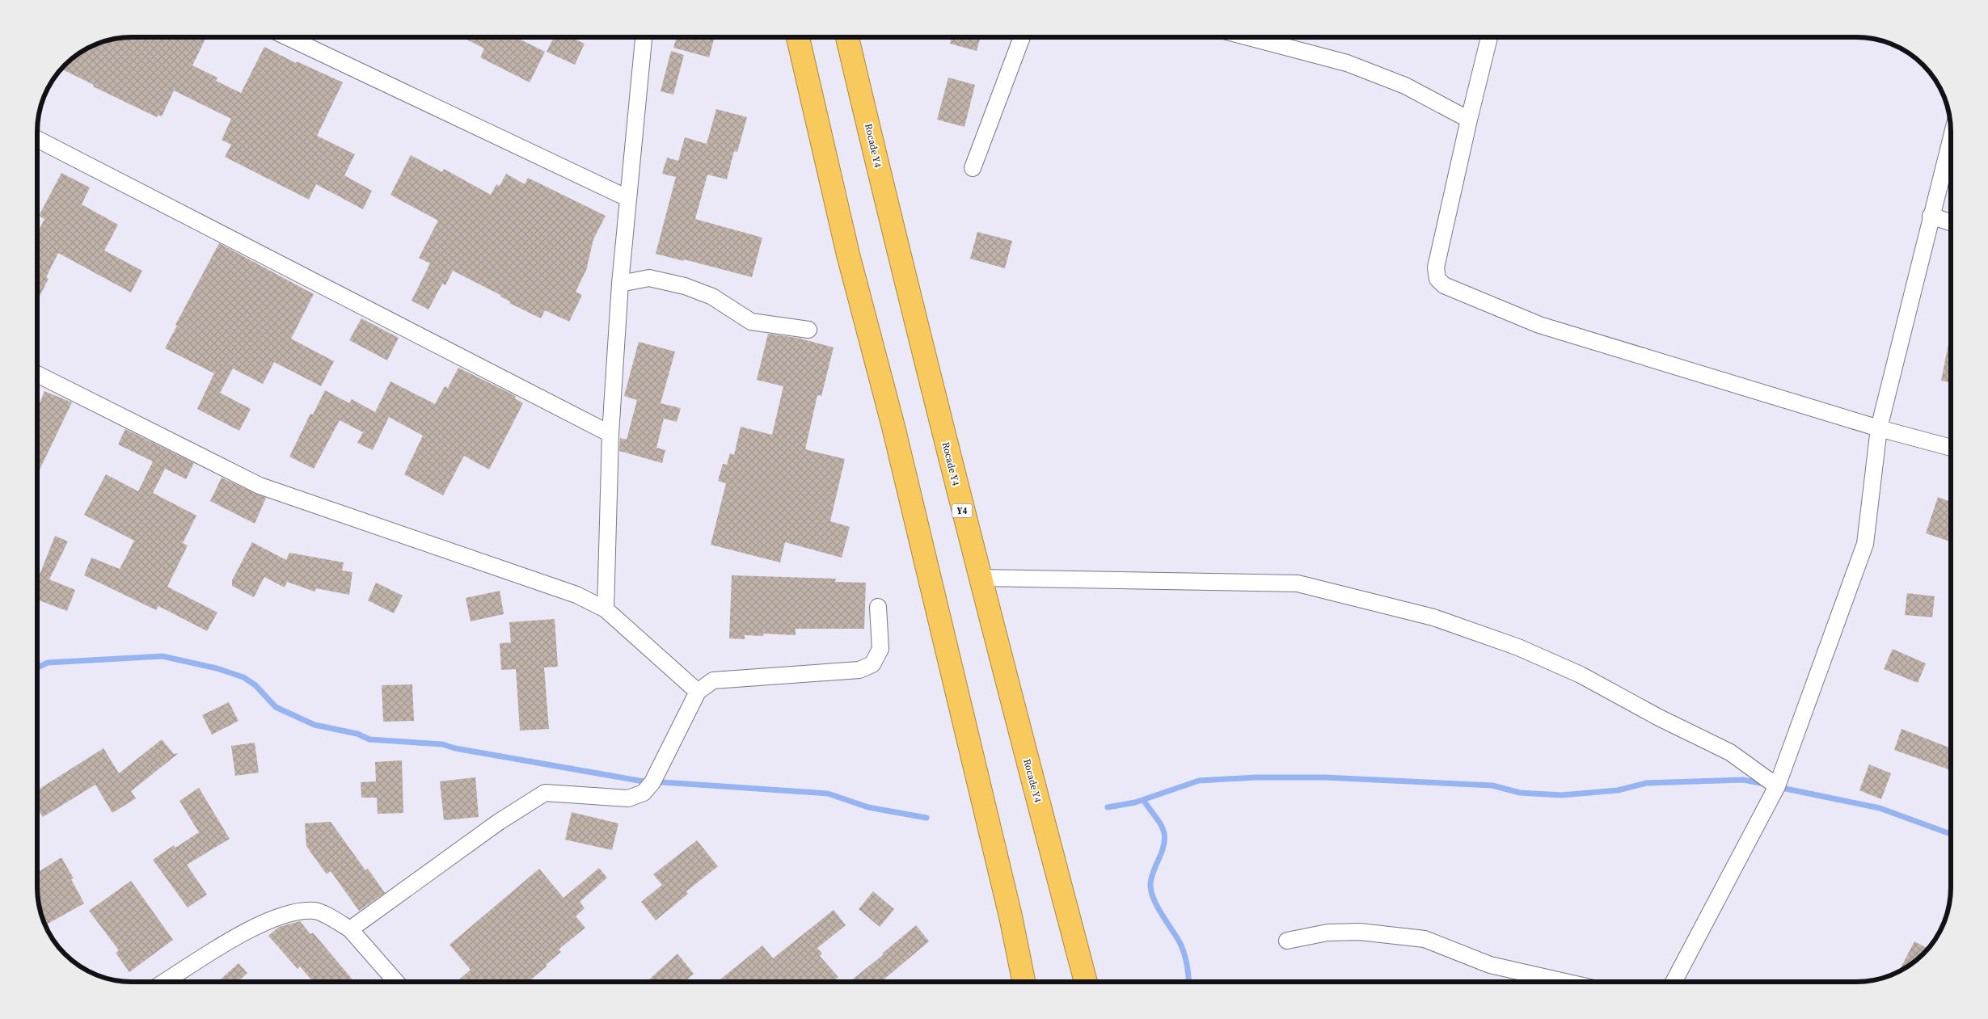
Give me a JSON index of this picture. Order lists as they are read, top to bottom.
{
  "streets": {
    "highway": ["Rocade Y4", "Y4"]
  }
}
